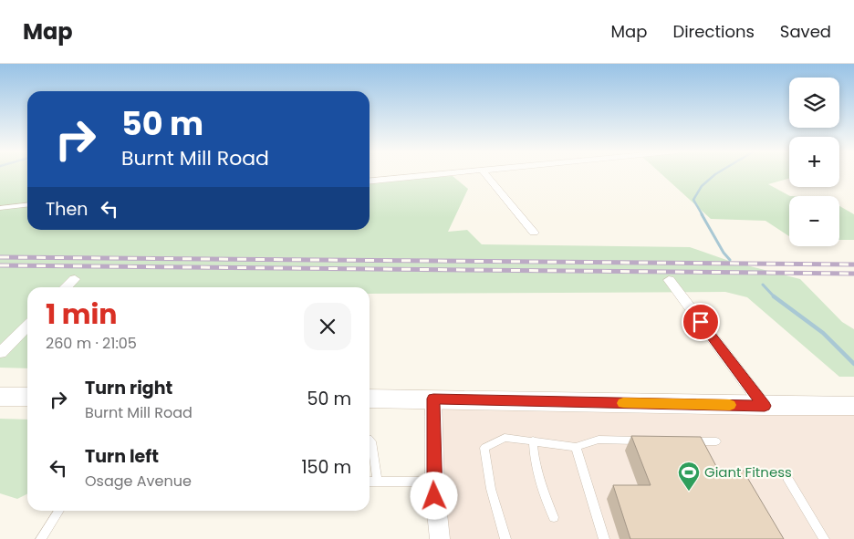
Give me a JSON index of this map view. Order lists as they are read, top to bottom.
{
  "places": {
    "sports": ["Giant Fitness"]
  },
  "page": {
    "header": "Map",
    "nav": ["Map", "Directions", "Saved"],
    "map_buttons": ["+", "−"],
    "turn": ["50 m", "Burnt Mill Road"],
    "then": "Then",
    "heading": ["1 min", "260 m · 21:05"],
    "list": [
      {
        "name": "Turn right",
        "note": "Burnt Mill Road",
        "value": "50 m"
      },
      {
        "name": "Turn left",
        "note": "Osage Avenue",
        "value": "150 m"
      }
    ]
  }
}
